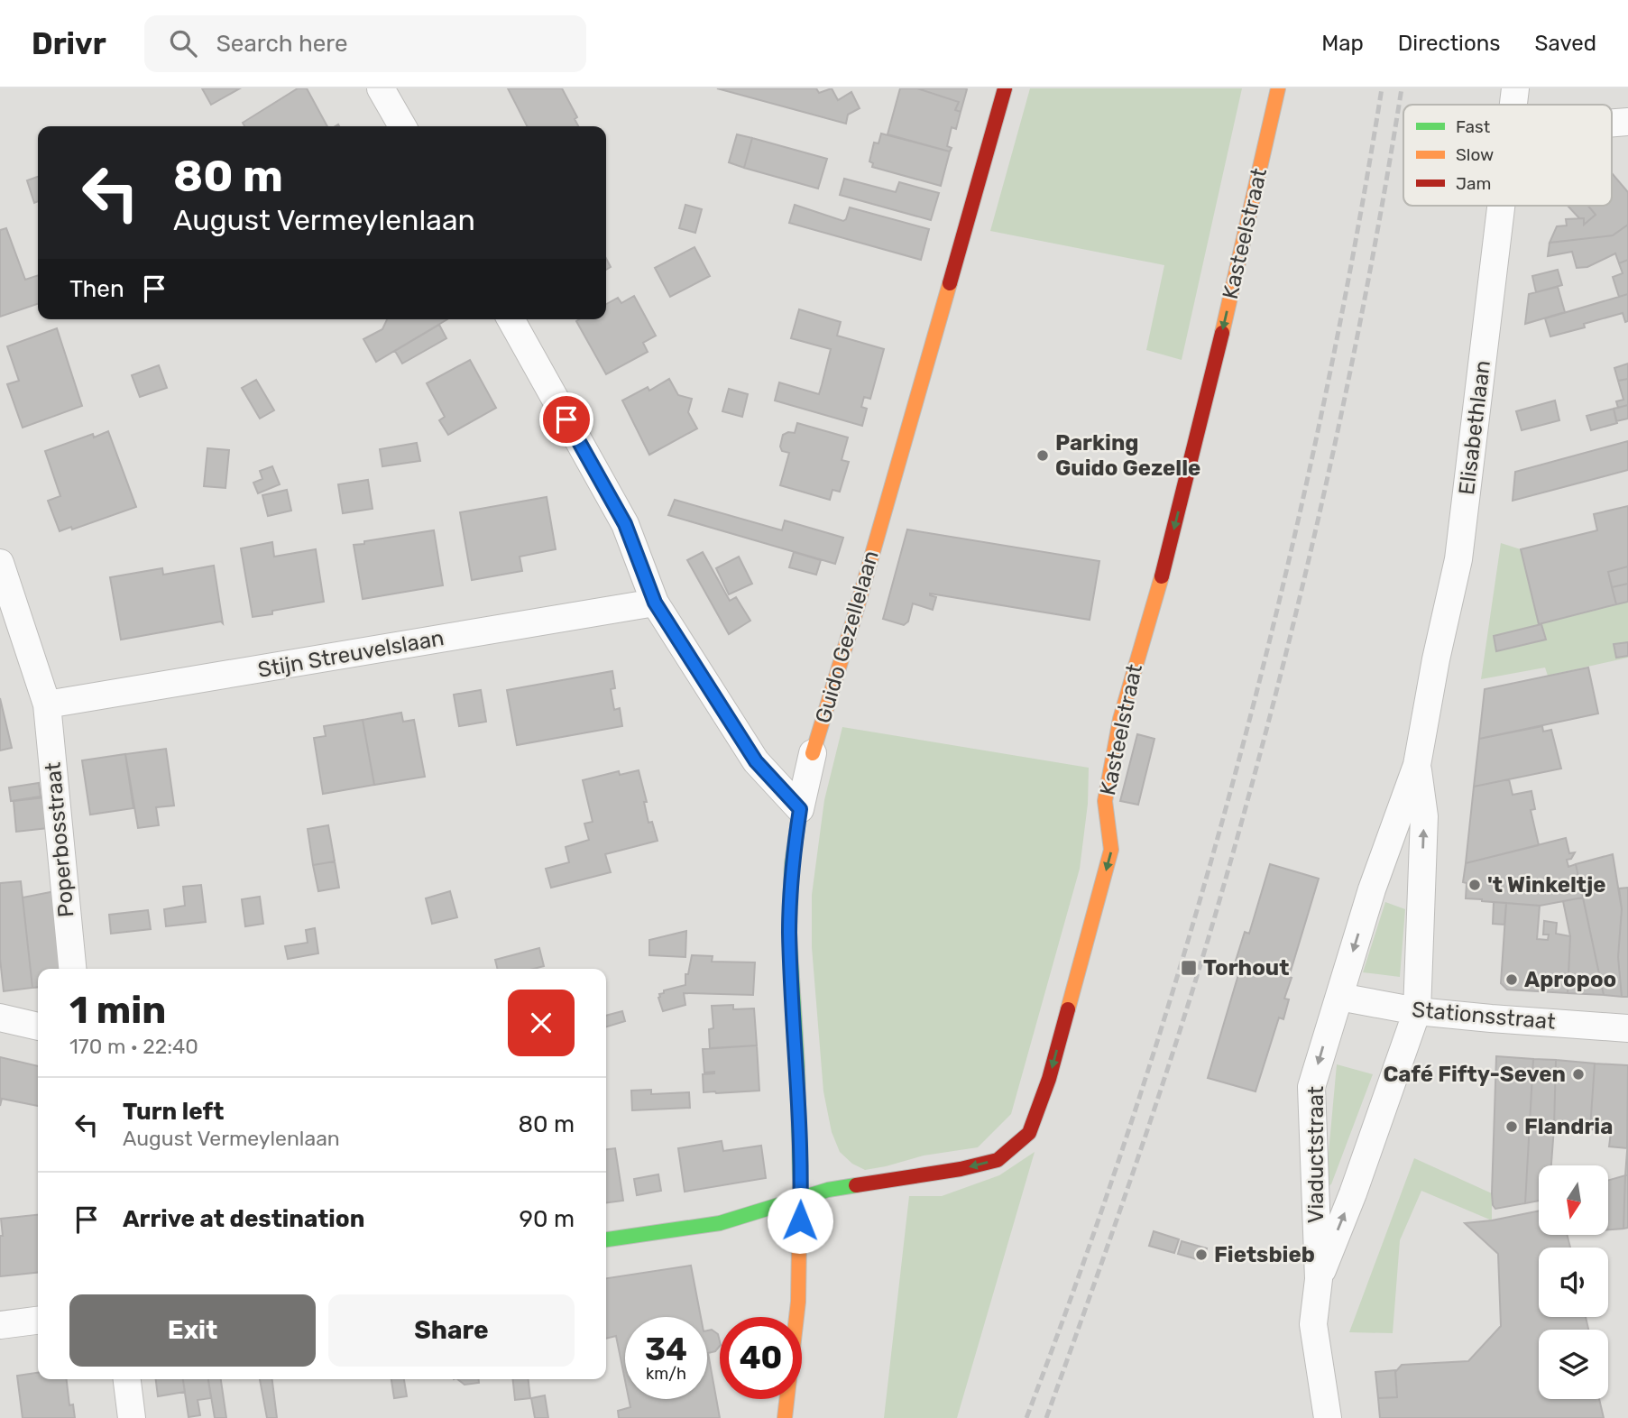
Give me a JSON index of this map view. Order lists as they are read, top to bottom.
{
  "streets": {
    "street": [
      "Kasteelstraat",
      "Elisabethlaan",
      "Guido Gezellelaan",
      "Stijn Streuvelslaan",
      "Poperbosstraat",
      "Stationsstraat",
      "Viaductstraat"
    ]
  },
  "crossings": [
    ["Kasteelstraat", "Guido Gezellelaan"],
    ["Elisabethlaan", "Stationsstraat"],
    ["Elisabethlaan", "Viaductstraat"],
    ["Stijn Streuvelslaan", "Poperbosstraat"],
    ["Stationsstraat", "Viaductstraat"]
  ],
  "one_way": ["Kasteelstraat"],
  "places": {
    "other": [
      "Parking Guido Gezelle",
      "'t Winkeltje",
      "Apropoo",
      "Café Fifty-Seven",
      "Flandria",
      "Fietsbieb"
    ],
    "transit": ["Torhout"]
  },
  "legend": ["Fast", "Slow", "Jam"],
  "north": "bottom",
  "page": {
    "header": "Drivr",
    "search": "Search here",
    "nav": ["Map", "Directions", "Saved"],
    "turn": ["80 m", "August Vermeylenlaan"],
    "then": "Then",
    "heading": ["1 min", "170 m · 22:40"],
    "list": [
      {
        "name": "Turn left",
        "note": "August Vermeylenlaan",
        "value": "80 m"
      },
      {
        "name": "Arrive at destination",
        "value": "90 m"
      }
    ],
    "buttons": ["Exit", "Share"],
    "speed": "34 km/h",
    "limit": "40"
  }
}
